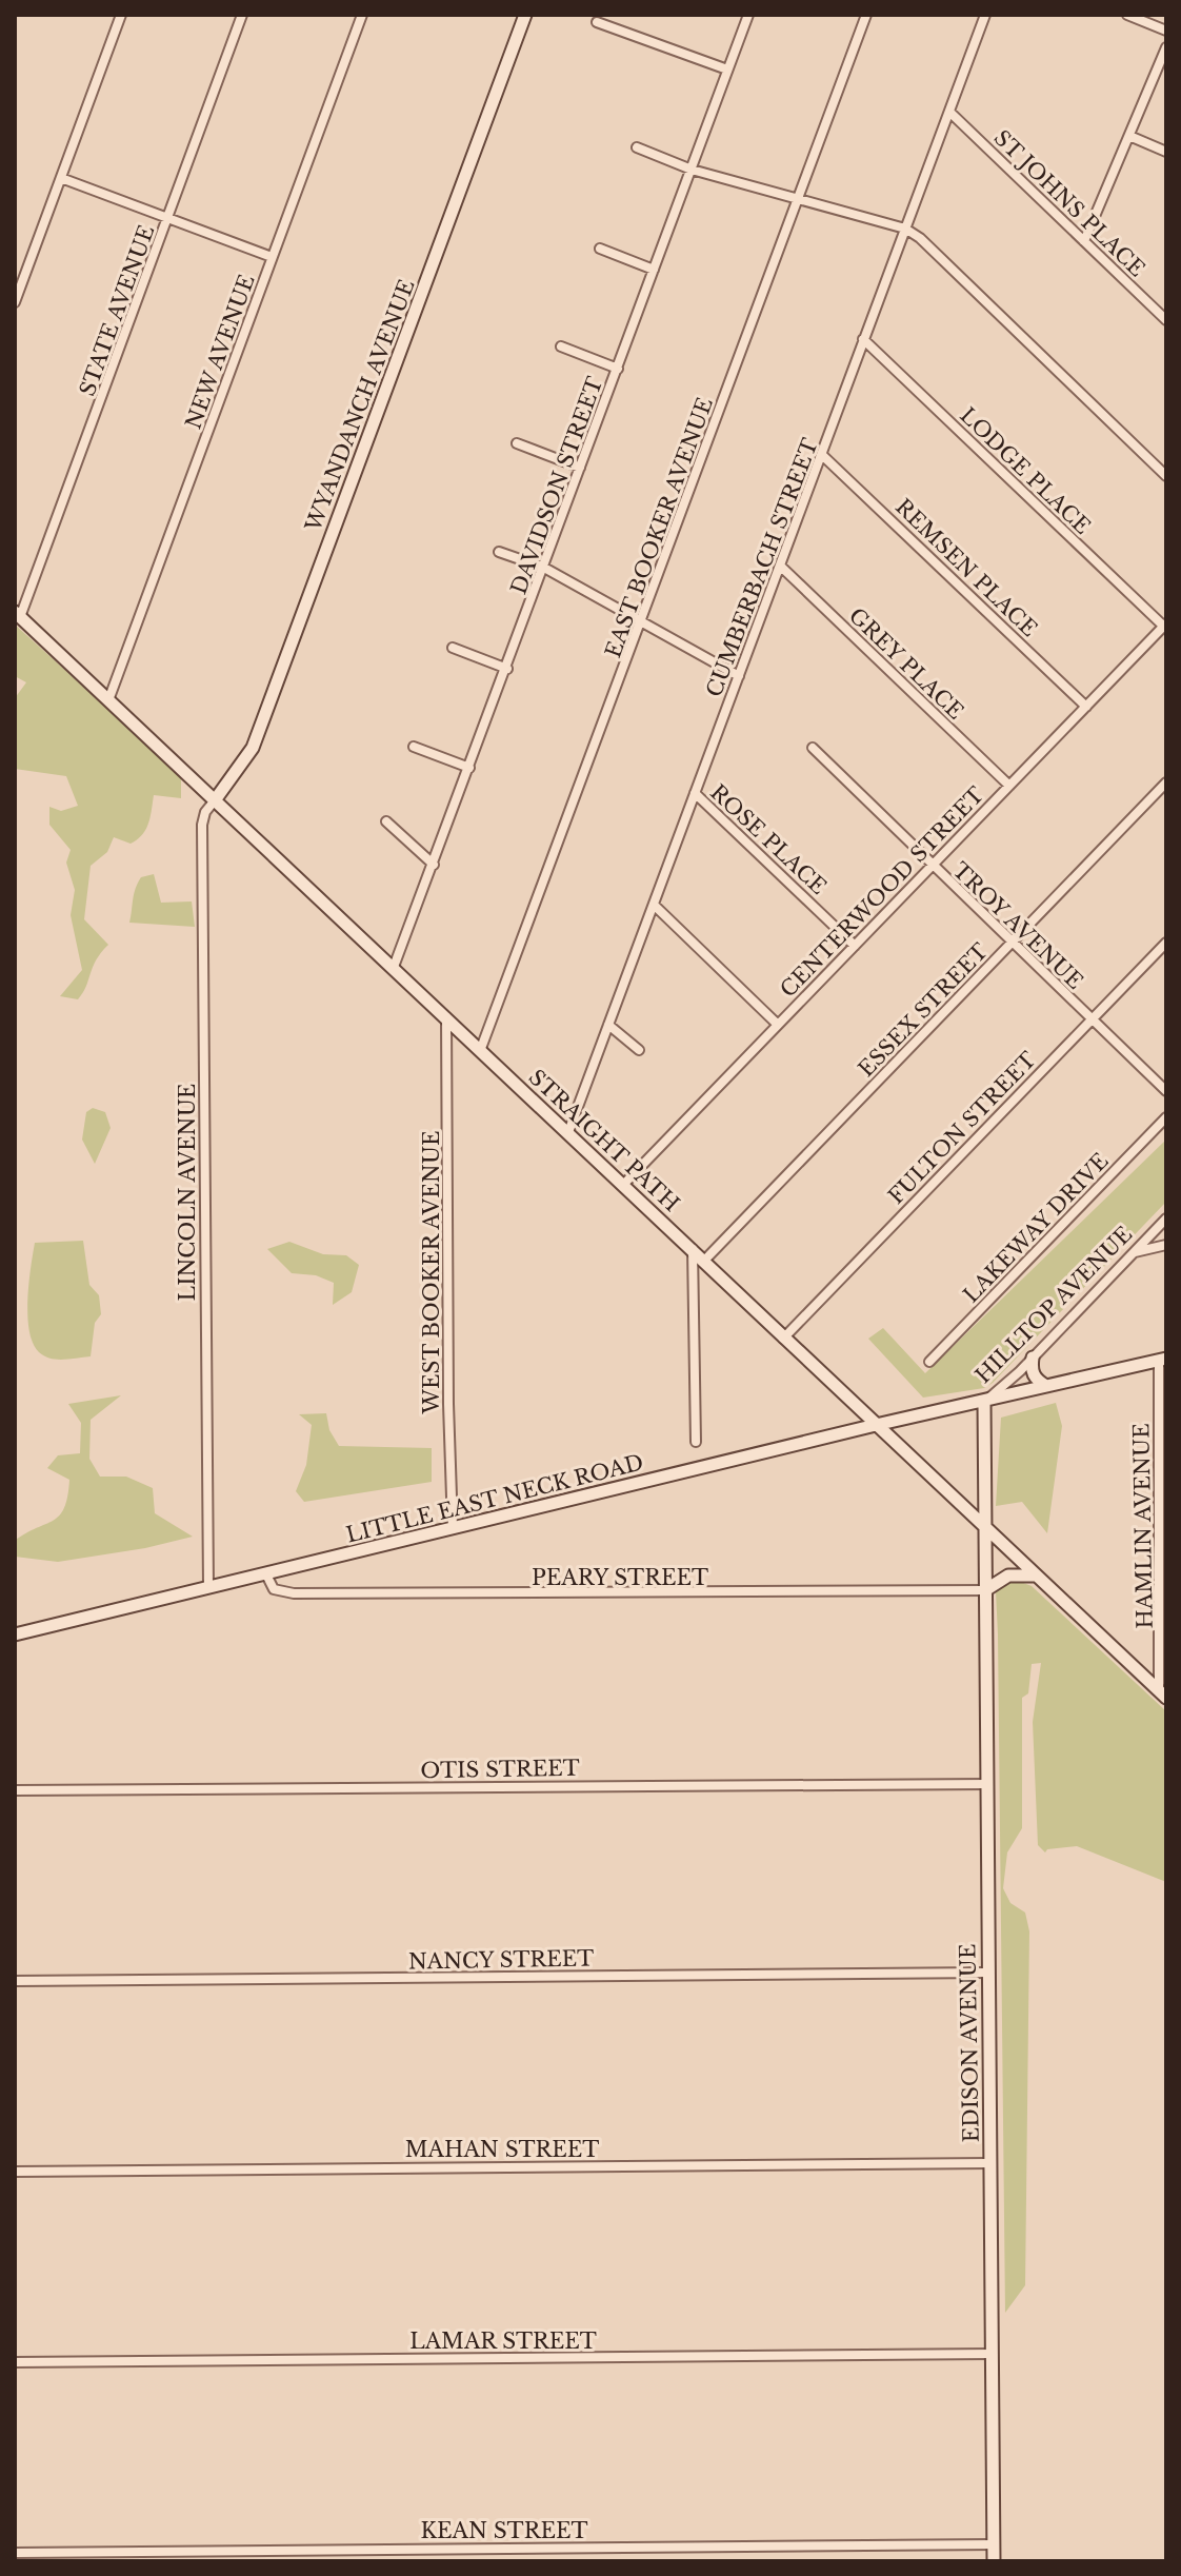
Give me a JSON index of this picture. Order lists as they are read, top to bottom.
{
  "streets": {
    "main road": [
      "WYANDANCH AVENUE",
      "STRAIGHT PATH",
      "HILLTOP AVENUE",
      "LITTLE EAST NECK ROAD",
      "EDISON AVENUE"
    ],
    "street": [
      "ST JOHNS PLACE",
      "STATE AVENUE",
      "NEW AVENUE",
      "LODGE PLACE",
      "DAVIDSON STREET",
      "EAST BOOKER AVENUE",
      "CUMBERBACH STREET",
      "REMSEN PLACE",
      "GREY PLACE",
      "ROSE PLACE",
      "CENTERWOOD STREET",
      "TROY AVENUE",
      "ESSEX STREET",
      "FULTON STREET",
      "LINCOLN AVENUE",
      "LAKEWAY DRIVE",
      "WEST BOOKER AVENUE",
      "HAMLIN AVENUE",
      "PEARY STREET",
      "OTIS STREET",
      "NANCY STREET",
      "MAHAN STREET",
      "LAMAR STREET",
      "KEAN STREET"
    ]
  },
  "crossings": [
    ["ST JOHNS PLACE", "CUMBERBACH STREET"],
    ["STATE AVENUE", "STRAIGHT PATH"],
    ["NEW AVENUE", "STRAIGHT PATH"],
    ["WYANDANCH AVENUE", "STRAIGHT PATH"],
    ["WYANDANCH AVENUE", "LINCOLN AVENUE"],
    ["LODGE PLACE", "CUMBERBACH STREET"],
    ["LODGE PLACE", "CENTERWOOD STREET"],
    ["DAVIDSON STREET", "STRAIGHT PATH"],
    ["EAST BOOKER AVENUE", "STRAIGHT PATH"],
    ["CUMBERBACH STREET", "REMSEN PLACE"],
    ["CUMBERBACH STREET", "GREY PLACE"],
    ["CUMBERBACH STREET", "ROSE PLACE"],
    ["CUMBERBACH STREET", "STRAIGHT PATH"],
    ["REMSEN PLACE", "CENTERWOOD STREET"],
    ["GREY PLACE", "CENTERWOOD STREET"],
    ["ROSE PLACE", "CENTERWOOD STREET"],
    ["CENTERWOOD STREET", "TROY AVENUE"],
    ["CENTERWOOD STREET", "STRAIGHT PATH"],
    ["TROY AVENUE", "ESSEX STREET"],
    ["TROY AVENUE", "FULTON STREET"],
    ["ESSEX STREET", "STRAIGHT PATH"],
    ["FULTON STREET", "STRAIGHT PATH"],
    ["STRAIGHT PATH", "LINCOLN AVENUE"],
    ["STRAIGHT PATH", "WEST BOOKER AVENUE"],
    ["STRAIGHT PATH", "HILLTOP AVENUE"],
    ["STRAIGHT PATH", "LITTLE EAST NECK ROAD"],
    ["STRAIGHT PATH", "HAMLIN AVENUE"],
    ["STRAIGHT PATH", "EDISON AVENUE"],
    ["LINCOLN AVENUE", "LITTLE EAST NECK ROAD"],
    ["WEST BOOKER AVENUE", "LITTLE EAST NECK ROAD"],
    ["HILLTOP AVENUE", "LITTLE EAST NECK ROAD"],
    ["HILLTOP AVENUE", "EDISON AVENUE"],
    ["LITTLE EAST NECK ROAD", "HAMLIN AVENUE"],
    ["LITTLE EAST NECK ROAD", "PEARY STREET"],
    ["PEARY STREET", "EDISON AVENUE"],
    ["OTIS STREET", "EDISON AVENUE"],
    ["NANCY STREET", "EDISON AVENUE"],
    ["EDISON AVENUE", "MAHAN STREET"],
    ["EDISON AVENUE", "LAMAR STREET"],
    ["EDISON AVENUE", "KEAN STREET"]
  ]
}
